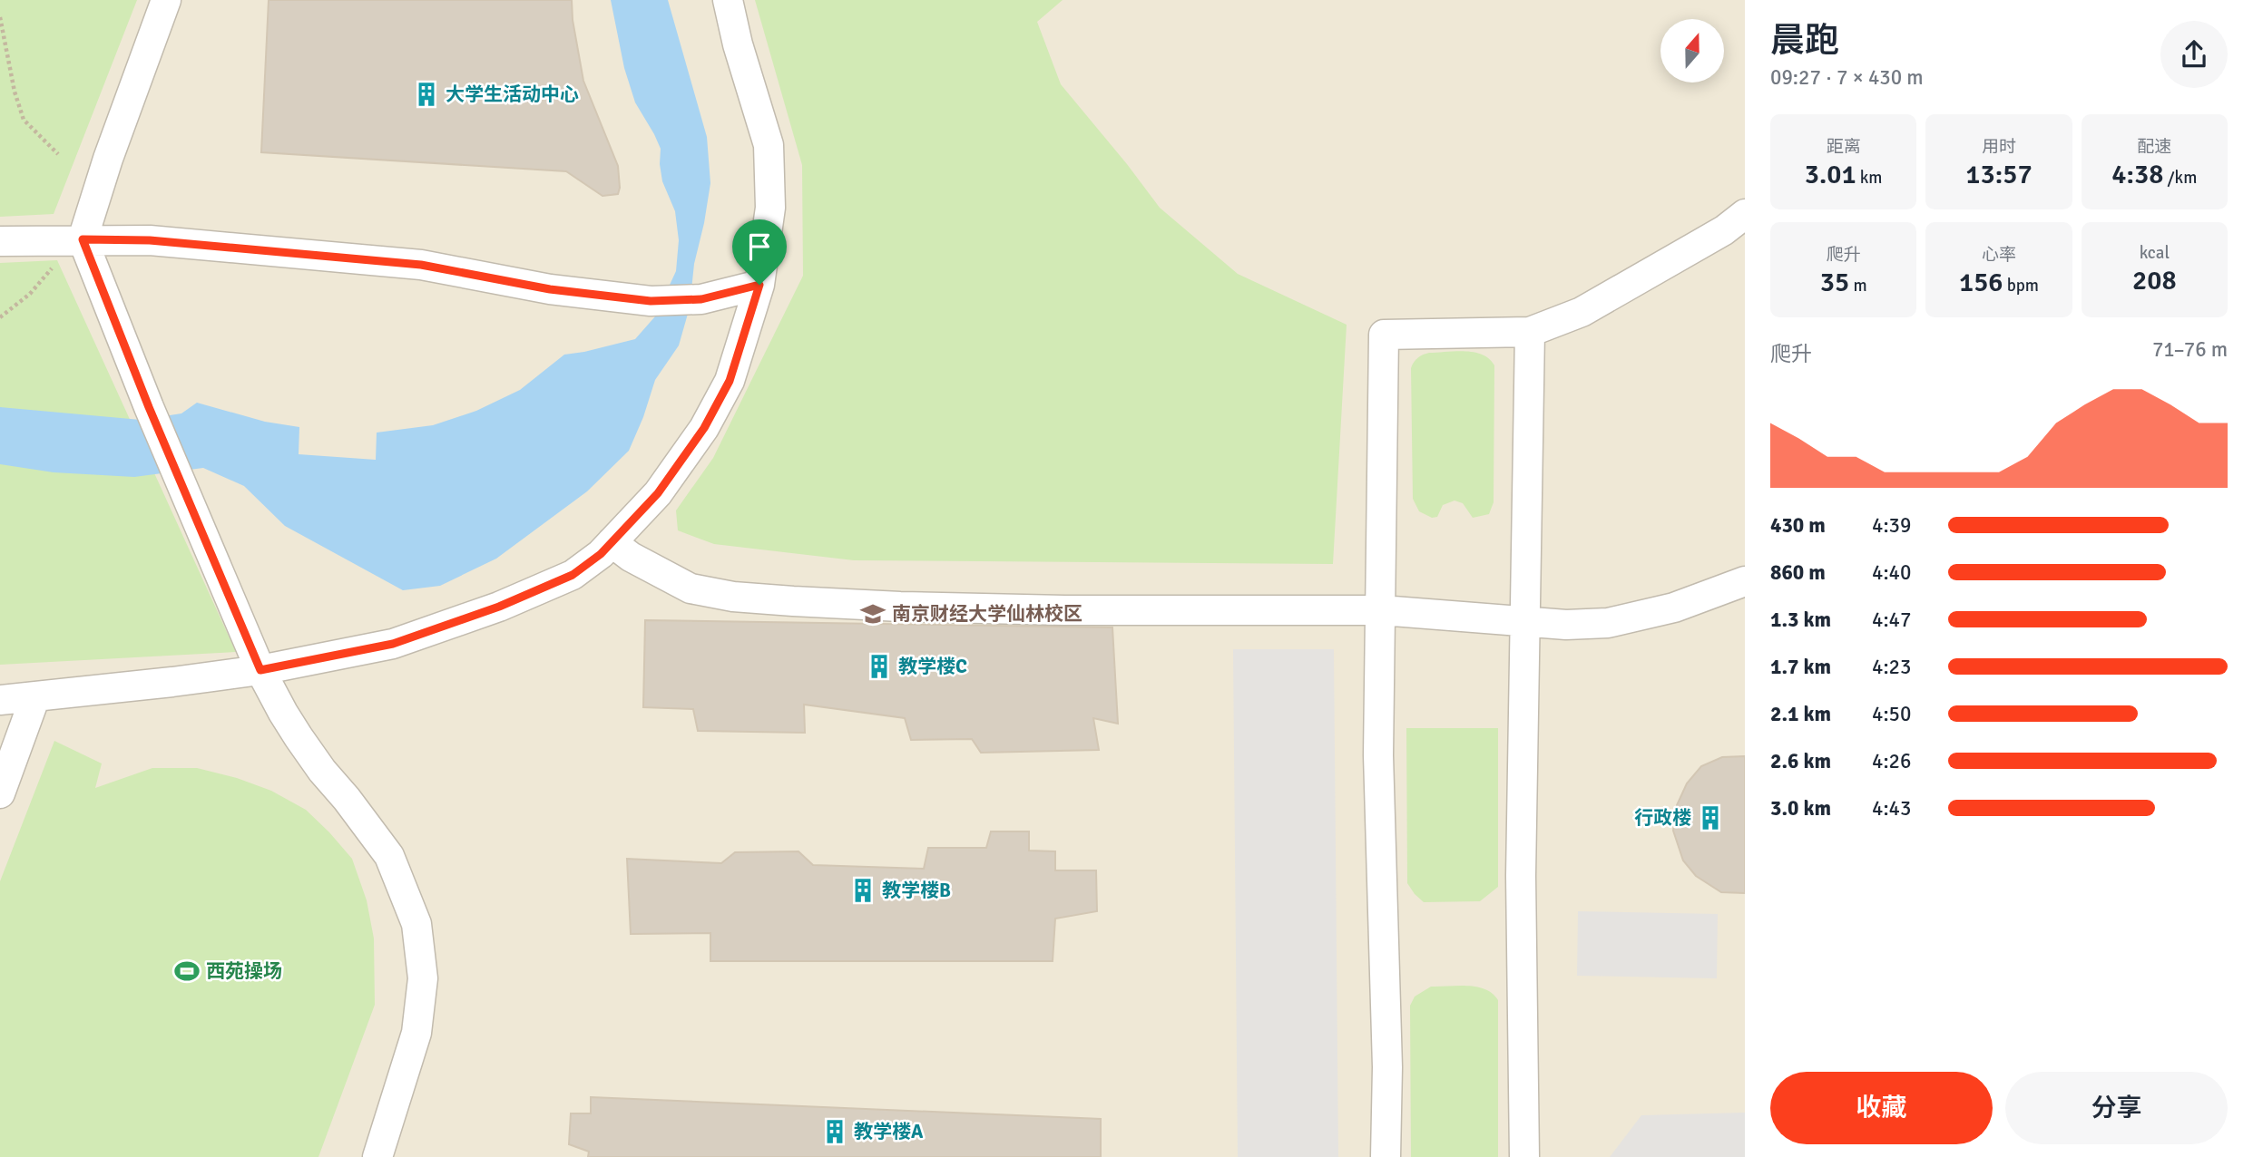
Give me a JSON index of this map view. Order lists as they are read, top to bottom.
{
  "places": {
    "building": [
      "大学生活动中心",
      "教学楼C",
      "行政楼",
      "教学楼B",
      "教学楼A"
    ],
    "school or university": ["南京财经大学仙林校区"],
    "sports": ["西苑操场"]
  },
  "north": "top",
  "page": {
    "heading": ["晨跑", "09:27 · 7 × 430 m"],
    "stats": [
      ["距离", "3.01 km"],
      ["用时", "13:57"],
      ["配速", "4:38 /km"],
      ["爬升", "35 m"],
      ["心率", "156 bpm"],
      ["kcal", "208"]
    ],
    "chart": ["爬升", "71–76 m"],
    "list": [
      {
        "name": "430 m",
        "note": "4:39"
      },
      {
        "name": "860 m",
        "note": "4:40"
      },
      {
        "name": "1.3 km",
        "note": "4:47"
      },
      {
        "name": "1.7 km",
        "note": "4:23"
      },
      {
        "name": "2.1 km",
        "note": "4:50"
      },
      {
        "name": "2.6 km",
        "note": "4:26"
      },
      {
        "name": "3.0 km",
        "note": "4:43"
      }
    ],
    "buttons": ["收藏", "分享"]
  }
}
